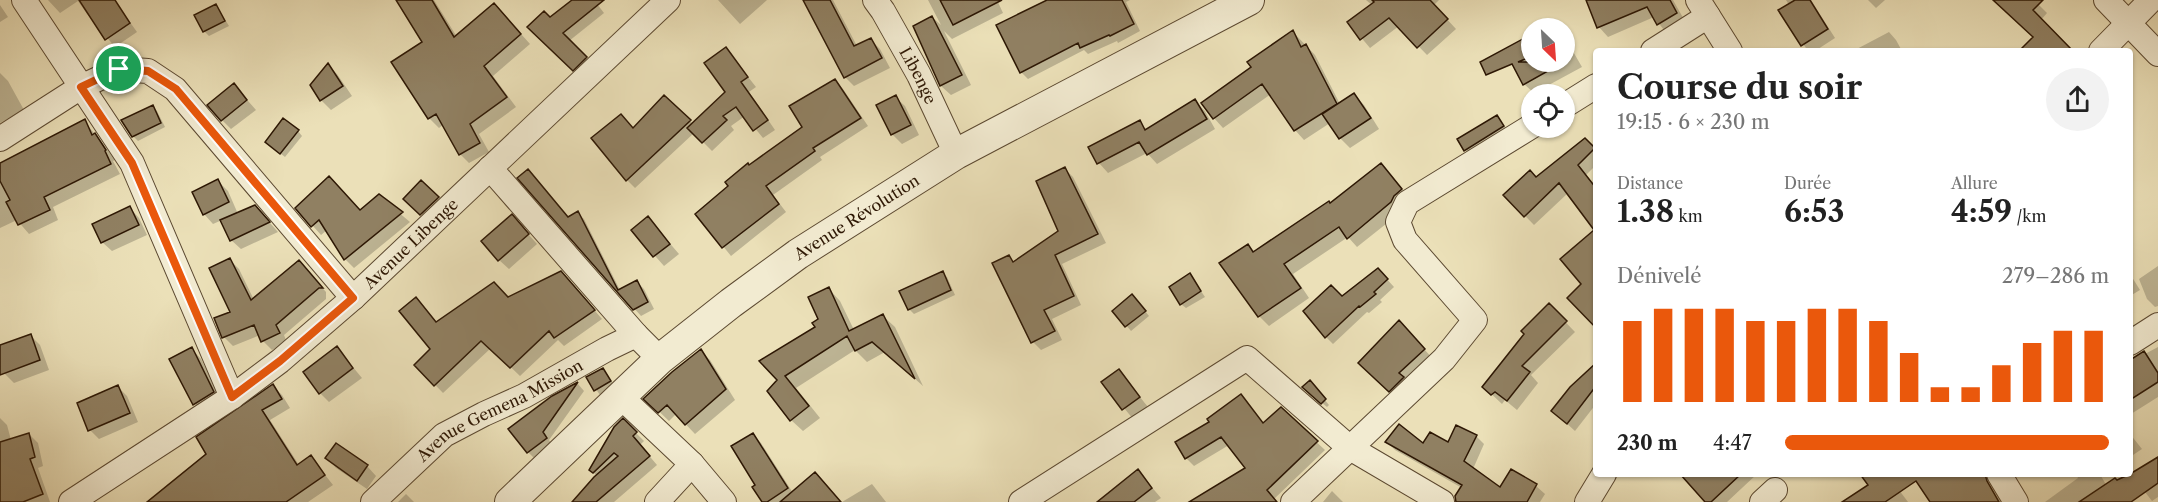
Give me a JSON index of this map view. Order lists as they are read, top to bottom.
{
  "streets": {
    "street": [
      "Libenge",
      "Avenue Révolution",
      "Avenue Libenge",
      "Avenue Gemena Mission"
    ]
  },
  "crossings": [
    ["Libenge", "Avenue Révolution"]
  ],
  "north": "bottom right",
  "page": {
    "heading": ["Course du soir", "19:15 · 6 × 230 m"],
    "stats": [
      ["Distance", "1.38 km"],
      ["Durée", "6:53"],
      ["Allure", "4:59 /km"]
    ],
    "chart": ["Dénivelé", "279–286 m"],
    "list": [
      {
        "name": "230 m",
        "note": "4:47"
      }
    ]
  }
}
